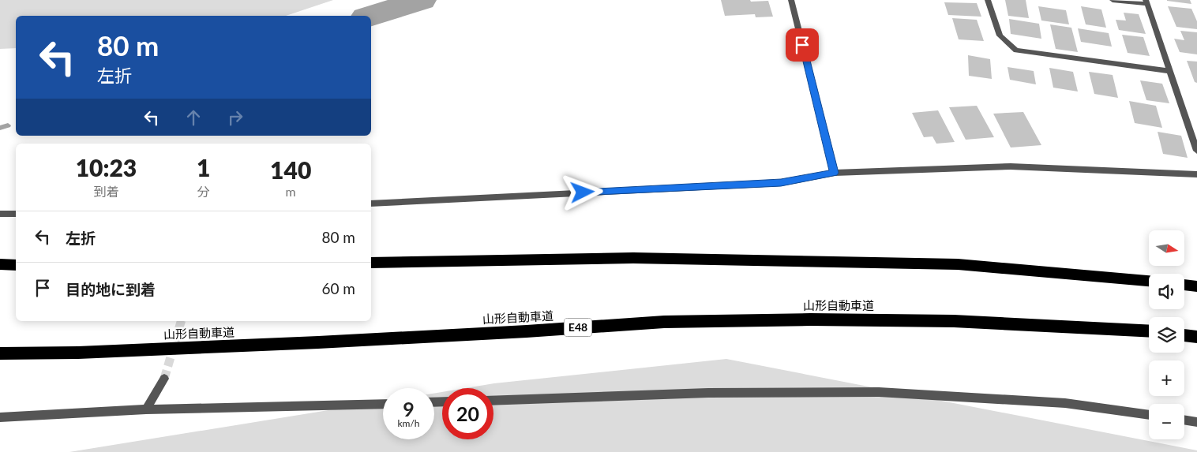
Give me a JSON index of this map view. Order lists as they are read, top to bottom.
{
  "streets": {
    "highway": ["山形自動車道", "E48"]
  },
  "north": "right",
  "page": {
    "turn": ["80 m", "左折"],
    "eta": [
      "10:23",
      "到着",
      "1",
      "分",
      "140",
      "m"
    ],
    "list": [
      {
        "name": "左折",
        "value": "80 m"
      },
      {
        "name": "目的地に到着",
        "value": "60 m"
      }
    ],
    "map_buttons": ["+", "−"],
    "speed": "9 km/h",
    "limit": "20"
  }
}
